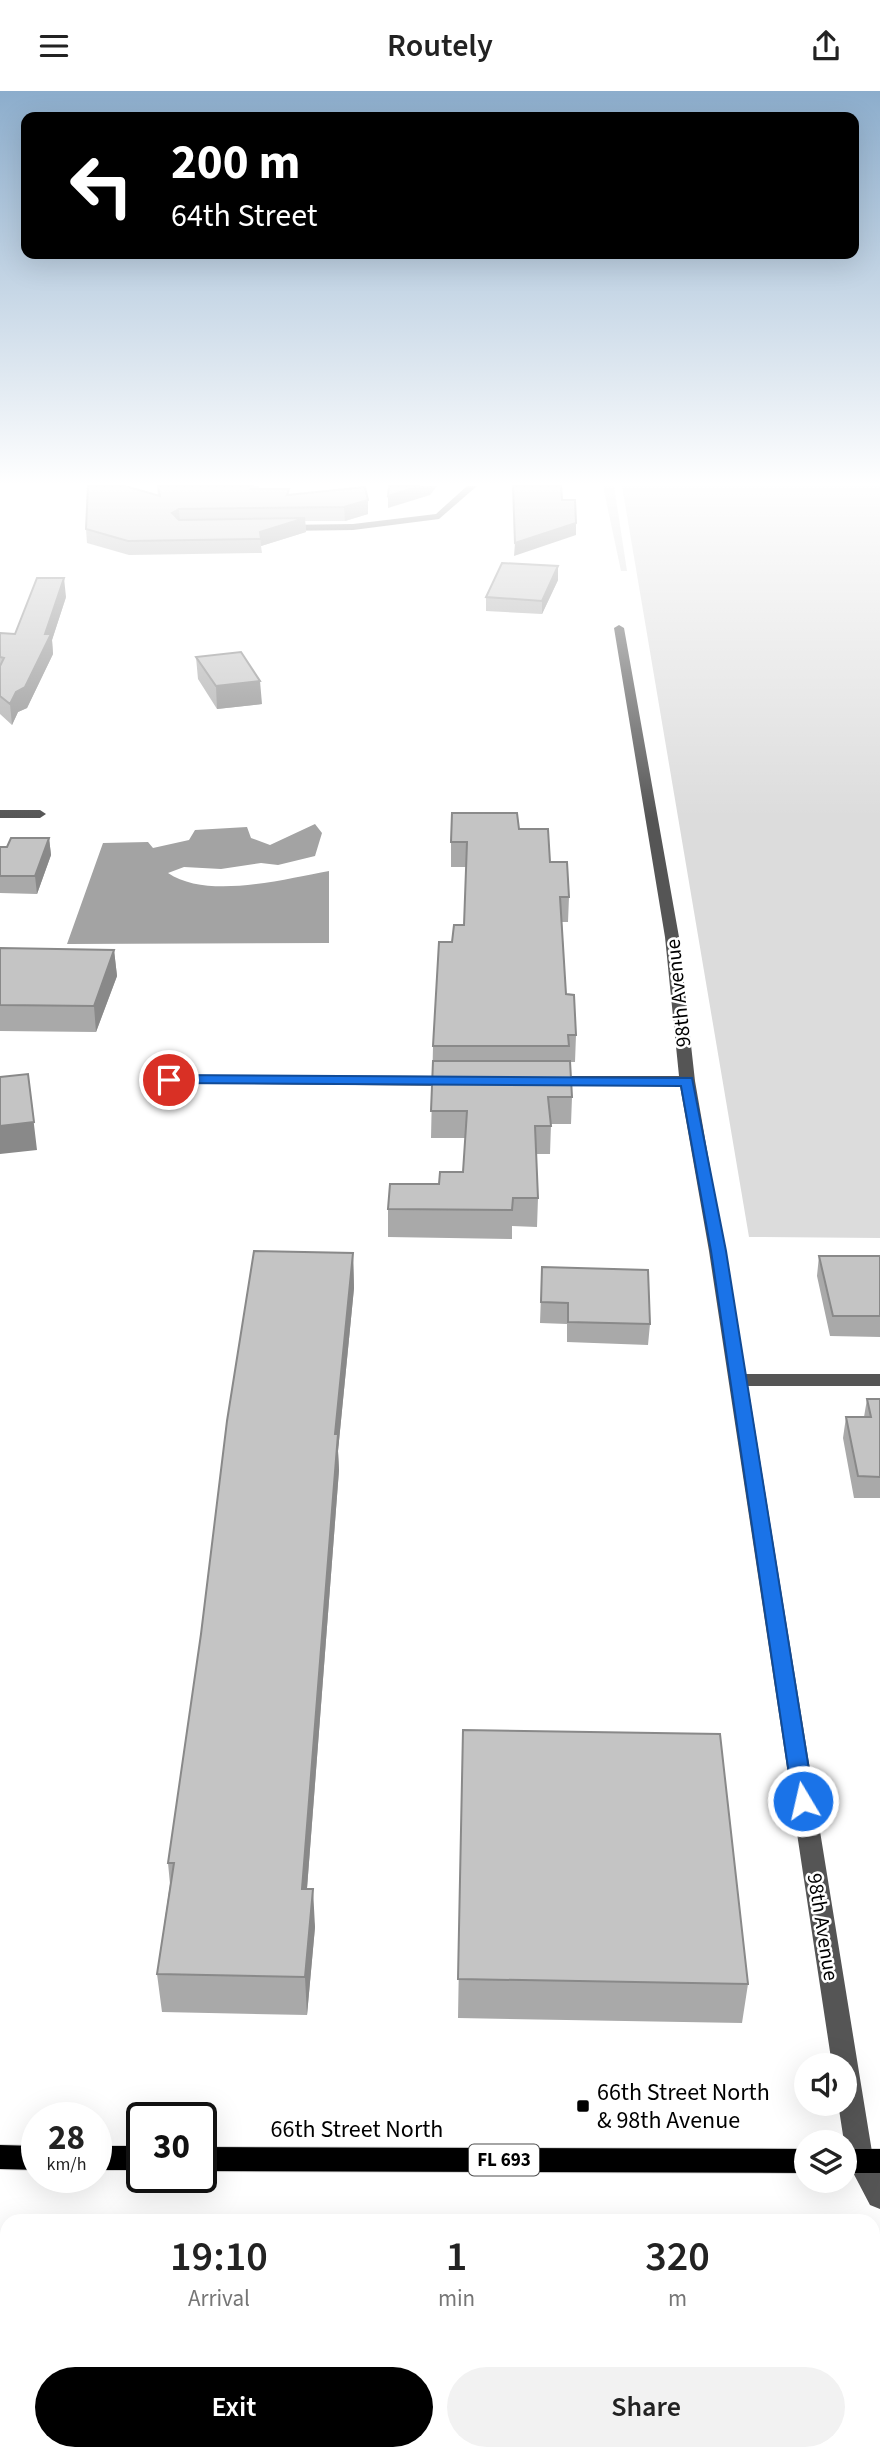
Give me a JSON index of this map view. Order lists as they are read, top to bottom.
{
  "streets": {
    "main road": ["66th Street North", "FL 693"],
    "street": ["98th Avenue"]
  },
  "places": {
    "transit": ["66th Street North & 98th Avenue"]
  },
  "page": {
    "header": "Routely",
    "turn": ["200 m", "64th Street"],
    "speed": "28 km/h",
    "limit": "30",
    "eta": [
      "19:10",
      "Arrival",
      "1",
      "min",
      "320",
      "m"
    ],
    "buttons": ["Exit", "Share"]
  }
}
